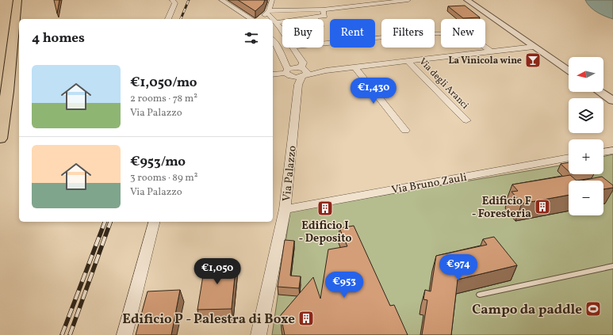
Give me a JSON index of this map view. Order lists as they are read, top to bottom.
{
  "streets": {
    "street": ["Via degli Aranci", "Via Palazzo", "Via Bruno Zauli"]
  },
  "crossings": [
    ["Via Palazzo", "Via Bruno Zauli"]
  ],
  "places": {
    "bar": ["La Vinicola wine"],
    "building": ["Edificio F - Foresteria", "Edificio I - Deposito", "Edificio P - Palestra di Boxe"],
    "sports": ["Campo da paddle"]
  },
  "north": "left",
  "page": {
    "chip": [
      "Buy",
      "Rent",
      "Filters",
      "New"
    ],
    "heading": "4 homes",
    "map_buttons": ["+", "−"],
    "list": [
      {
        "name": "€1,050/mo",
        "note": "2 rooms · 78 m² · Via Palazzo"
      },
      {
        "name": "€953/mo",
        "note": "3 rooms · 89 m² · Via Palazzo"
      }
    ],
    "price": [
      "€1,430",
      "€974",
      "€1,050",
      "€953"
    ]
  }
}
